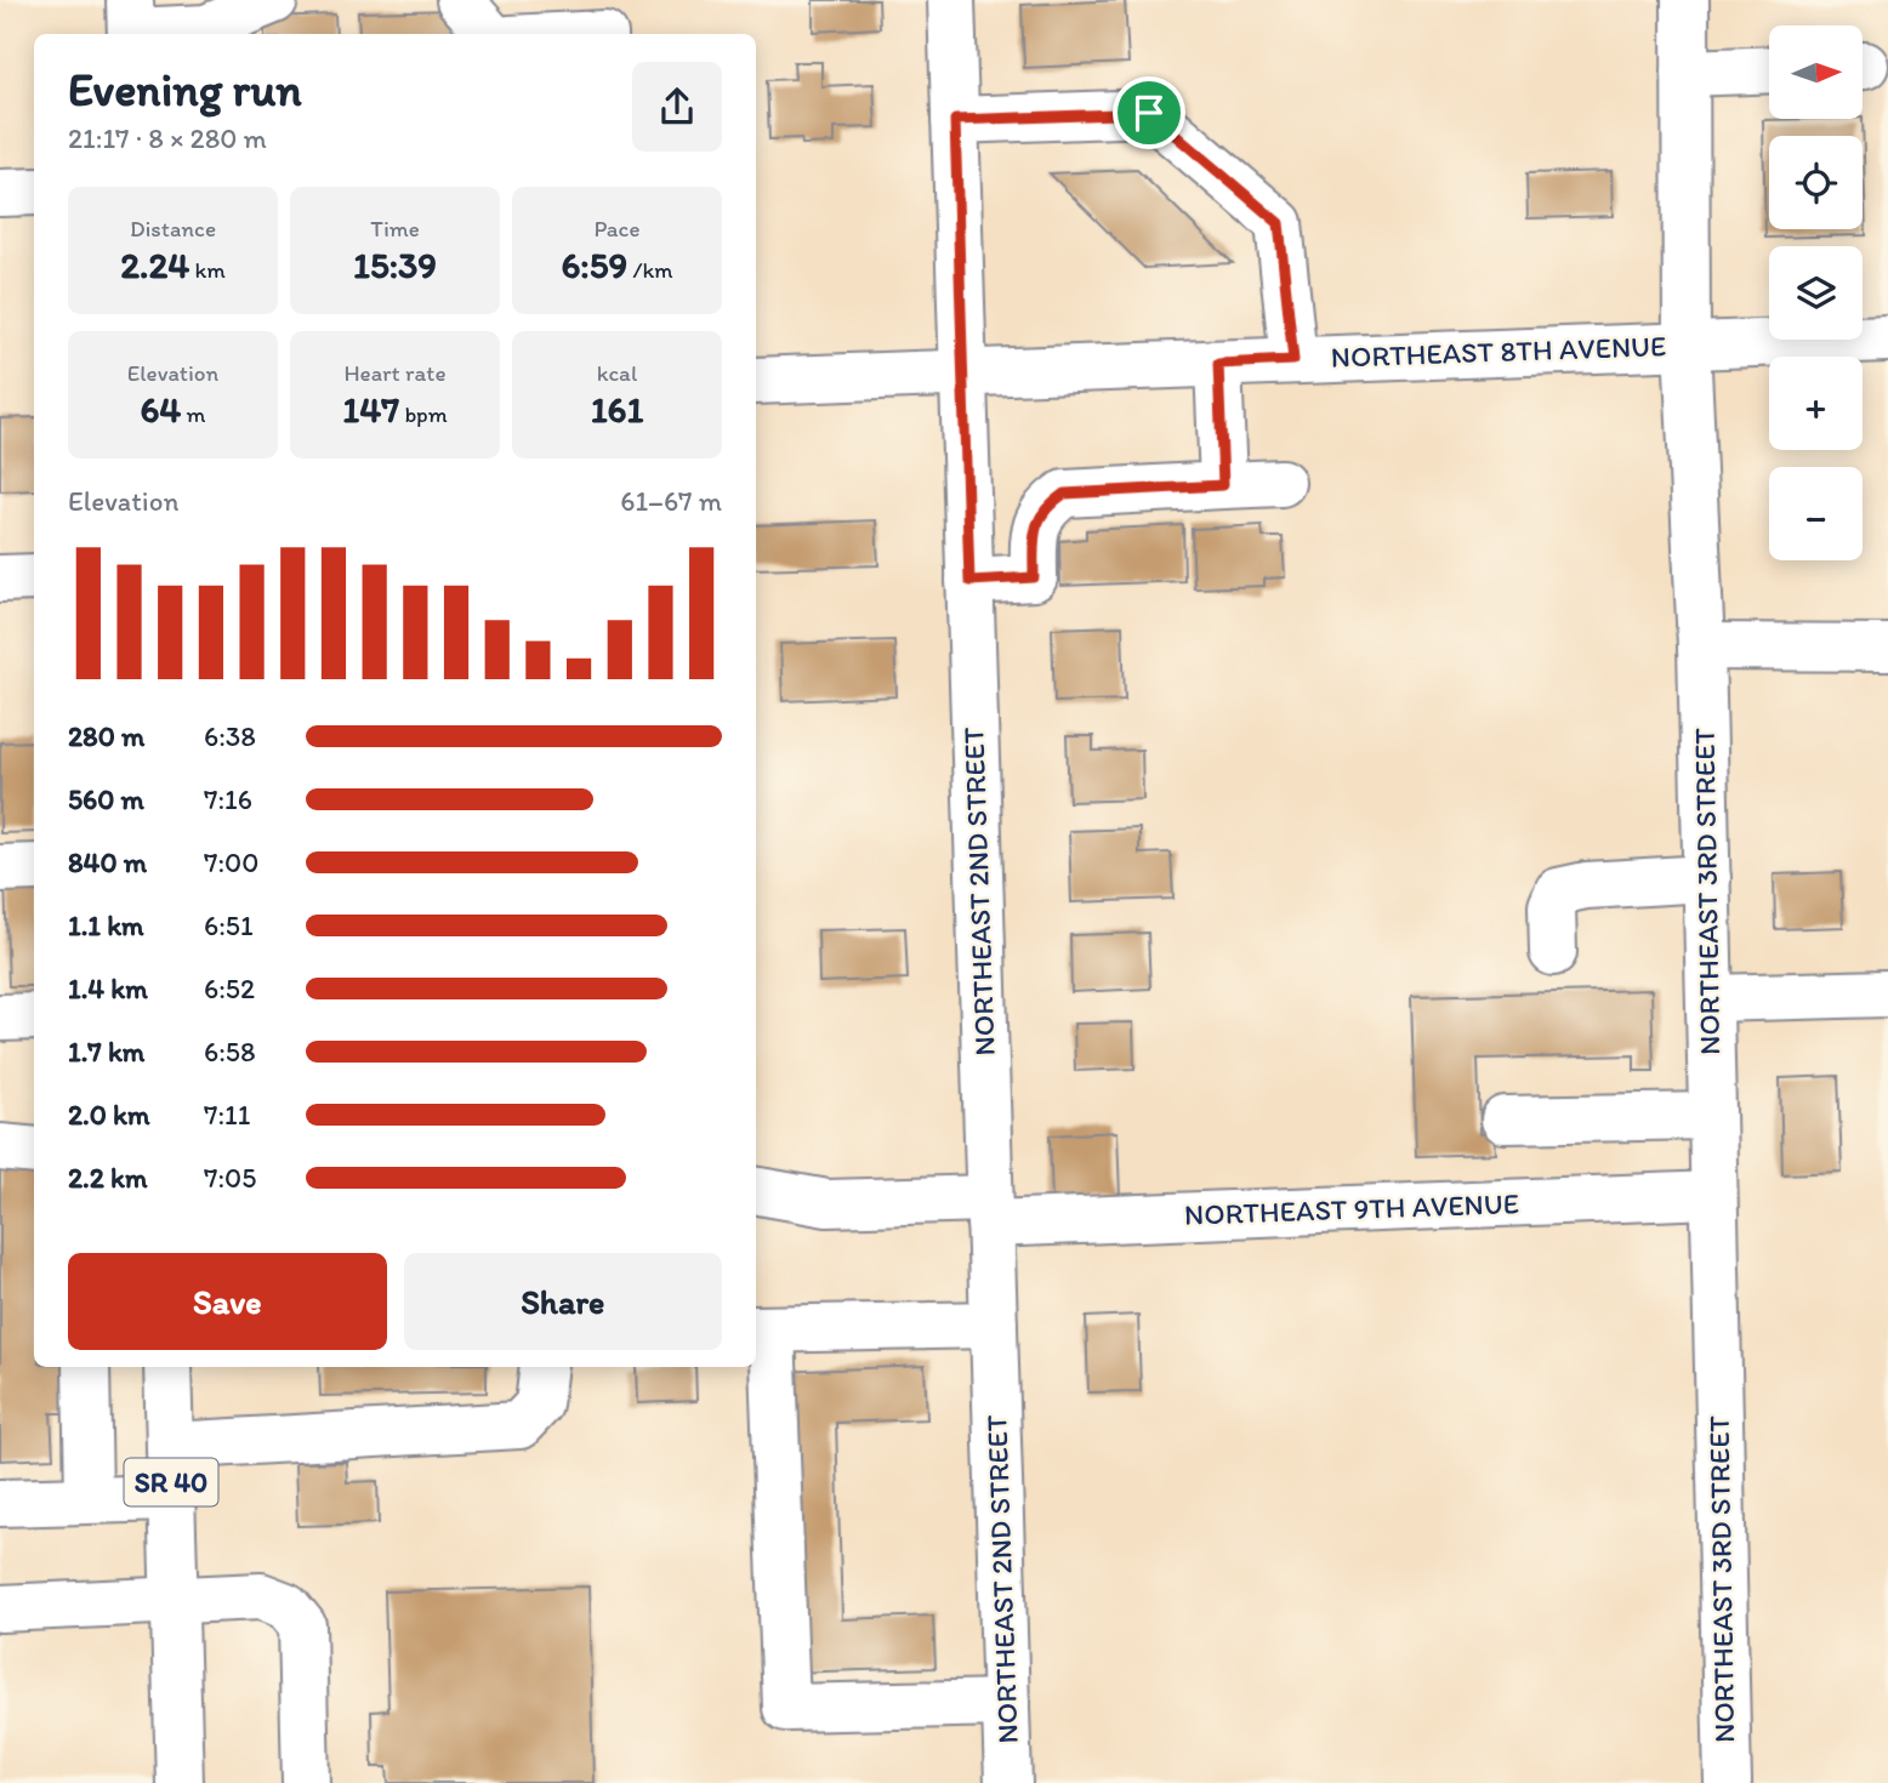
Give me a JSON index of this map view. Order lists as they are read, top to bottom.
{
  "streets": {
    "street": [
      "NORTHEAST 8TH AVENUE",
      "NORTHEAST 2ND STREET",
      "NORTHEAST 3RD STREET",
      "NORTHEAST 9TH AVENUE",
      "SR 40"
    ]
  },
  "crossings": [
    ["NORTHEAST 8TH AVENUE", "NORTHEAST 2ND STREET"],
    ["NORTHEAST 8TH AVENUE", "NORTHEAST 3RD STREET"],
    ["NORTHEAST 2ND STREET", "NORTHEAST 9TH AVENUE"],
    ["NORTHEAST 3RD STREET", "NORTHEAST 9TH AVENUE"]
  ],
  "north": "right",
  "page": {
    "map_buttons": ["+", "−"],
    "heading": ["Evening run", "21:17 · 8 × 280 m"],
    "stats": [
      ["Distance", "2.24 km"],
      ["Time", "15:39"],
      ["Pace", "6:59 /km"],
      ["Elevation", "64 m"],
      ["Heart rate", "147 bpm"],
      ["kcal", "161"]
    ],
    "chart": ["Elevation", "61–67 m"],
    "list": [
      {
        "name": "280 m",
        "note": "6:38"
      },
      {
        "name": "560 m",
        "note": "7:16"
      },
      {
        "name": "840 m",
        "note": "7:00"
      },
      {
        "name": "1.1 km",
        "note": "6:51"
      },
      {
        "name": "1.4 km",
        "note": "6:52"
      },
      {
        "name": "1.7 km",
        "note": "6:58"
      },
      {
        "name": "2.0 km",
        "note": "7:11"
      },
      {
        "name": "2.2 km",
        "note": "7:05"
      }
    ],
    "buttons": ["Save", "Share"]
  }
}
